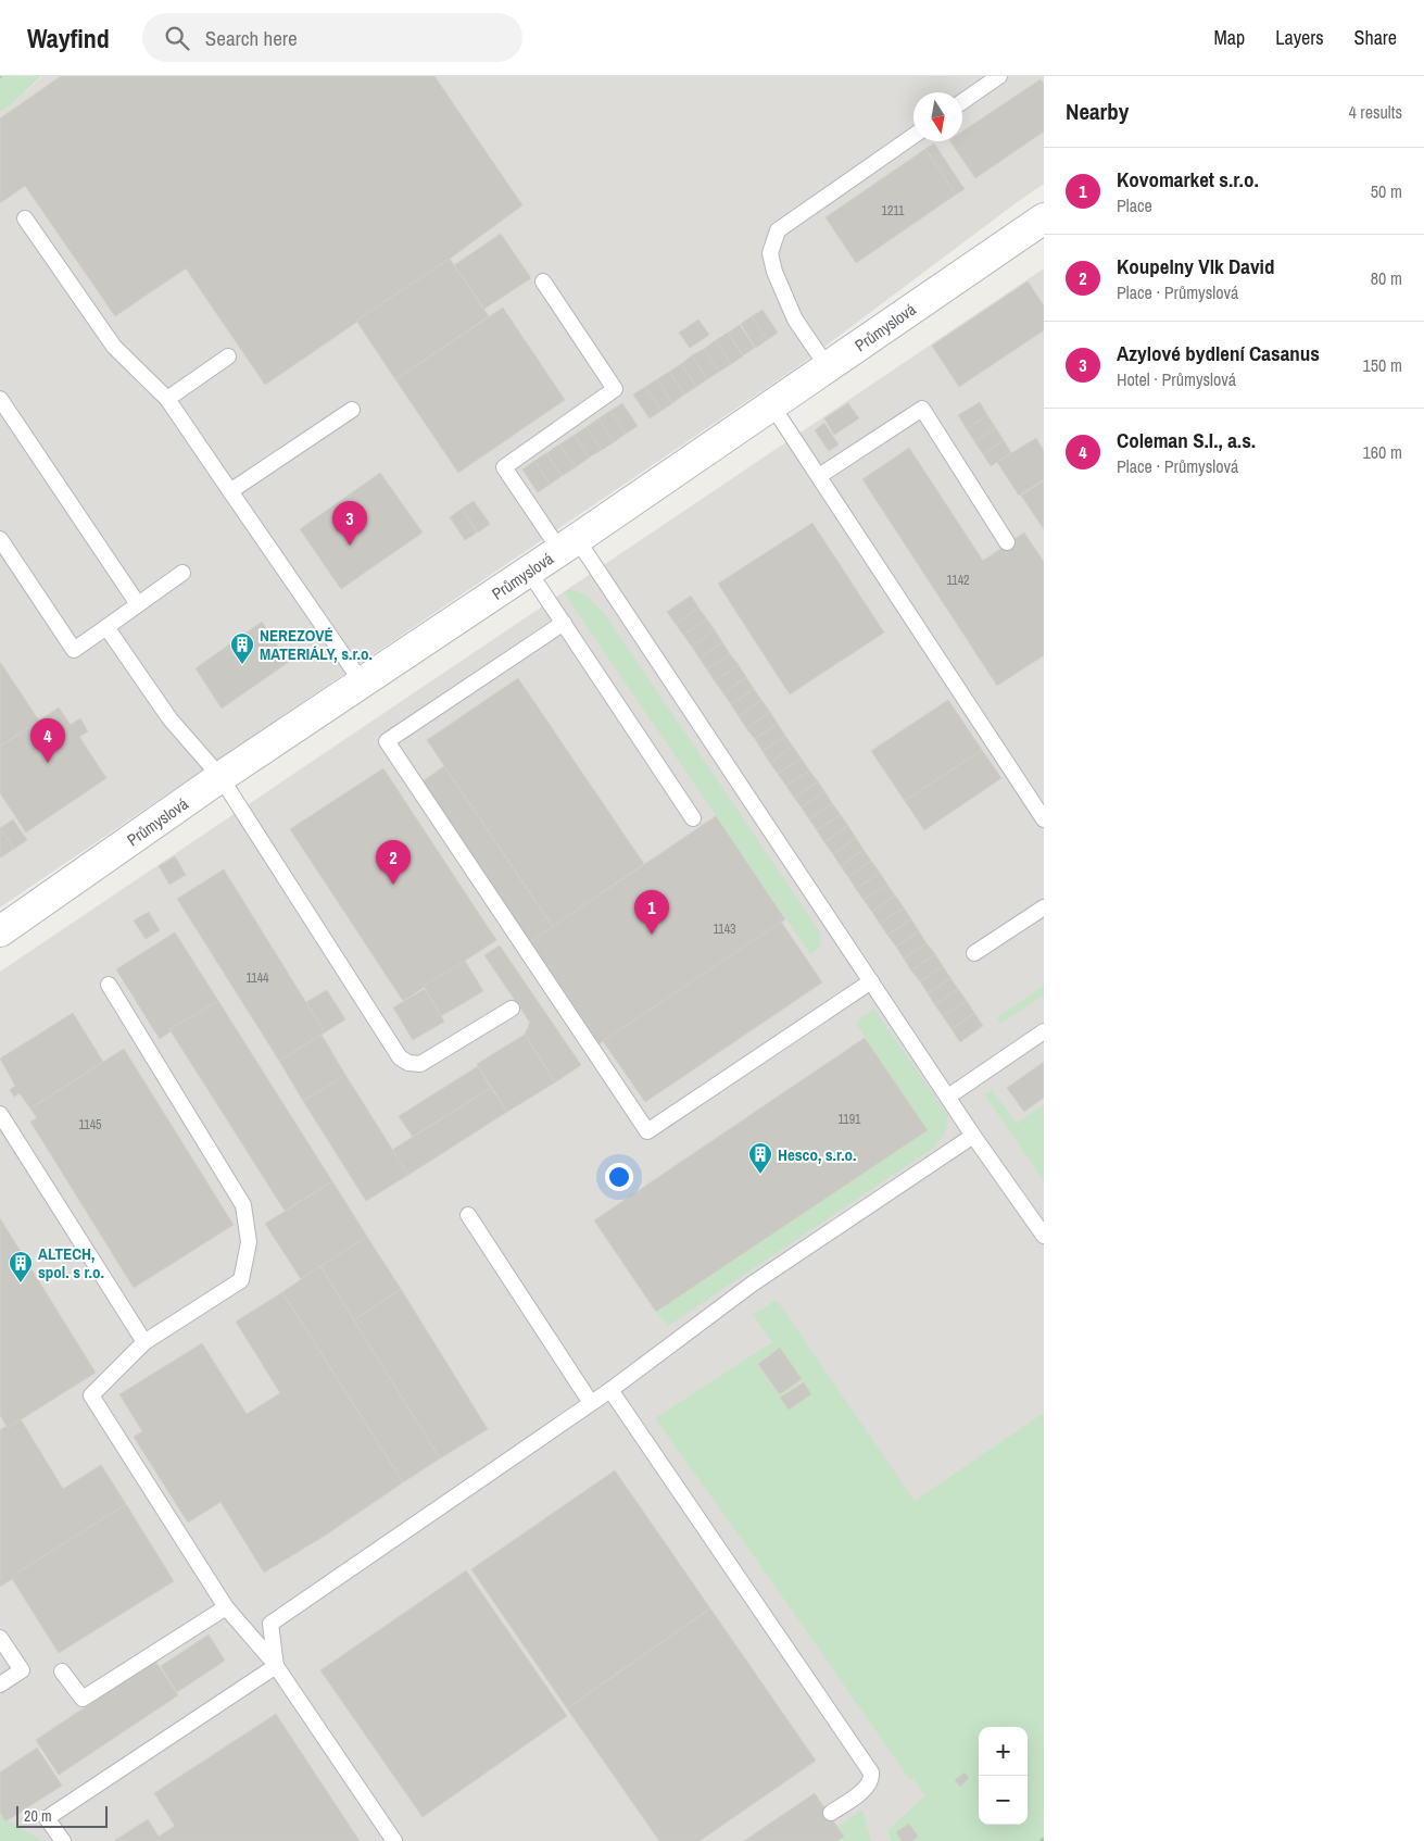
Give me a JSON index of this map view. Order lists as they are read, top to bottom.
{
  "streets": {
    "street": ["Průmyslová"]
  },
  "places": {
    "building": ["NEREZOVÉ MATERIÁLY, s.r.o.", "Hesco, s.r.o.", "ALTECH, spol. s r.o."]
  },
  "house_numbers": [
    "1211",
    "1142",
    "1143",
    "1144",
    "1191",
    "1145"
  ],
  "scale_bar": "20 m",
  "north": "bottom",
  "page": {
    "header": "Wayfind",
    "search": "Search here",
    "nav": ["Map", "Layers", "Share"],
    "heading": ["Nearby", "4 results"],
    "list": [
      {
        "mark": "1",
        "name": "Kovomarket s.r.o.",
        "note": "Place",
        "value": "50 m"
      },
      {
        "mark": "2",
        "name": "Koupelny Vlk David",
        "note": "Place · Průmyslová",
        "value": "80 m"
      },
      {
        "mark": "3",
        "name": "Azylové bydlení Casanus",
        "note": "Hotel · Průmyslová",
        "value": "150 m"
      },
      {
        "mark": "4",
        "name": "Coleman S.I., a.s.",
        "note": "Place · Průmyslová",
        "value": "160 m"
      }
    ],
    "pins": [
      "3",
      "4",
      "2",
      "1"
    ],
    "map_buttons": ["+", "−"],
    "scale": "20 m"
  }
}
